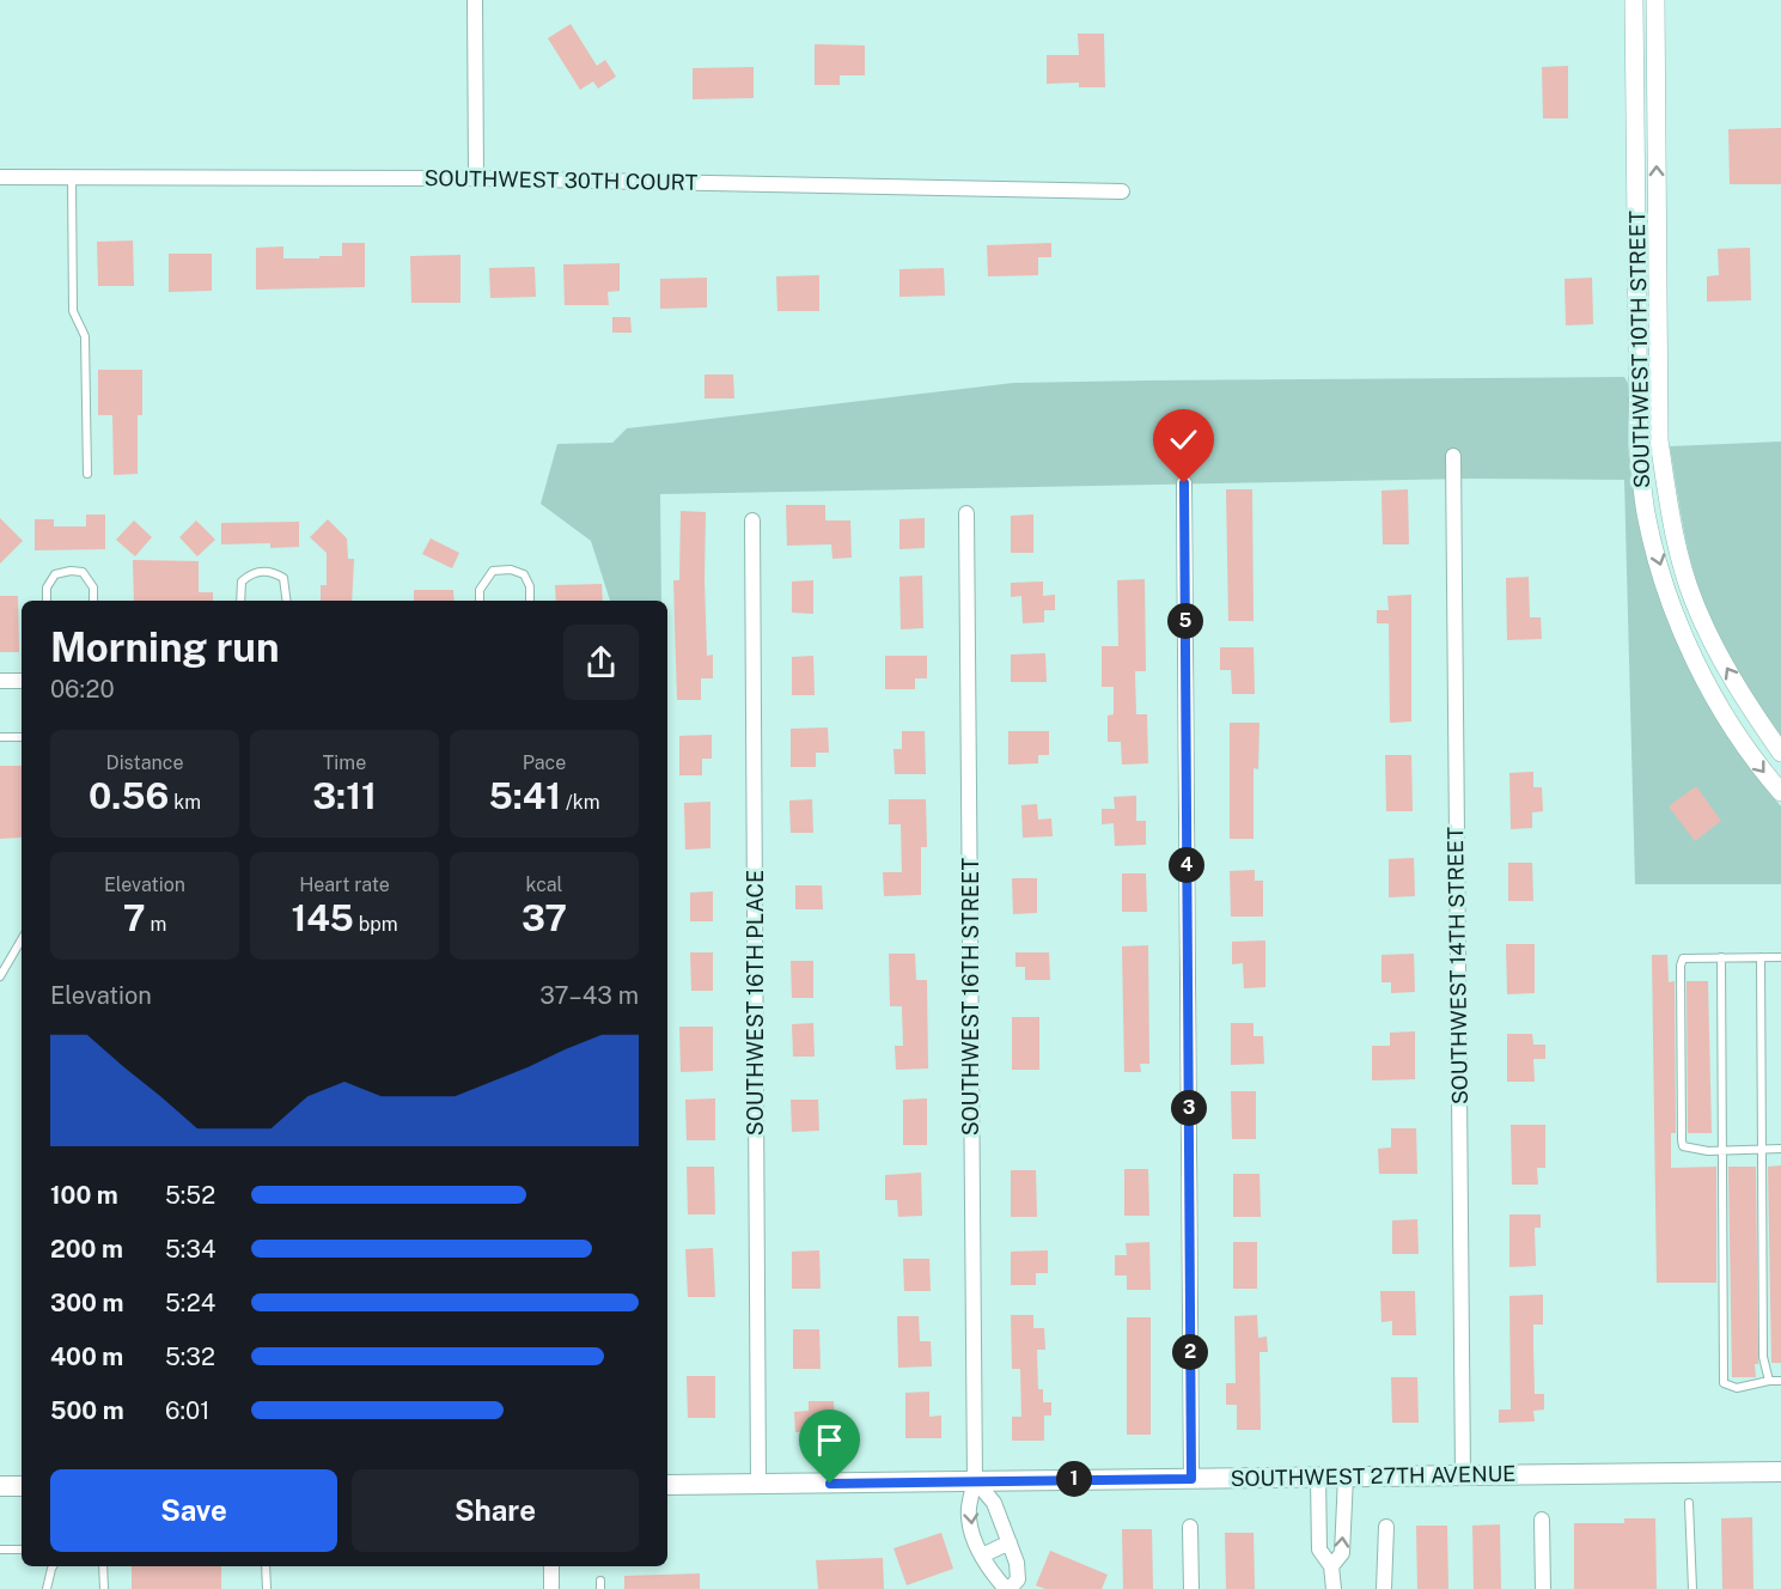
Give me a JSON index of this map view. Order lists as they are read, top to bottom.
{
  "streets": {
    "main road": ["SOUTHWEST 27TH AVENUE"],
    "street": [
      "SOUTHWEST 30TH COURT",
      "SOUTHWEST 10TH STREET",
      "SOUTHWEST 14TH STREET",
      "SOUTHWEST 16TH STREET",
      "SOUTHWEST 16TH PLACE"
    ]
  },
  "crossings": [
    ["SOUTHWEST 14TH STREET", "SOUTHWEST 27TH AVENUE"],
    ["SOUTHWEST 16TH STREET", "SOUTHWEST 27TH AVENUE"],
    ["SOUTHWEST 16TH PLACE", "SOUTHWEST 27TH AVENUE"]
  ],
  "page": {
    "heading": ["Morning run", "06:20"],
    "pins": [
      "5",
      "4",
      "3",
      "2",
      "1"
    ],
    "stats": [
      ["Distance", "0.56 km"],
      ["Time", "3:11"],
      ["Pace", "5:41 /km"],
      ["Elevation", "7 m"],
      ["Heart rate", "145 bpm"],
      ["kcal", "37"]
    ],
    "chart": ["Elevation", "37–43 m"],
    "list": [
      {
        "name": "100 m",
        "note": "5:52"
      },
      {
        "name": "200 m",
        "note": "5:34"
      },
      {
        "name": "300 m",
        "note": "5:24"
      },
      {
        "name": "400 m",
        "note": "5:32"
      },
      {
        "name": "500 m",
        "note": "6:01"
      }
    ],
    "buttons": ["Save", "Share"]
  }
}
